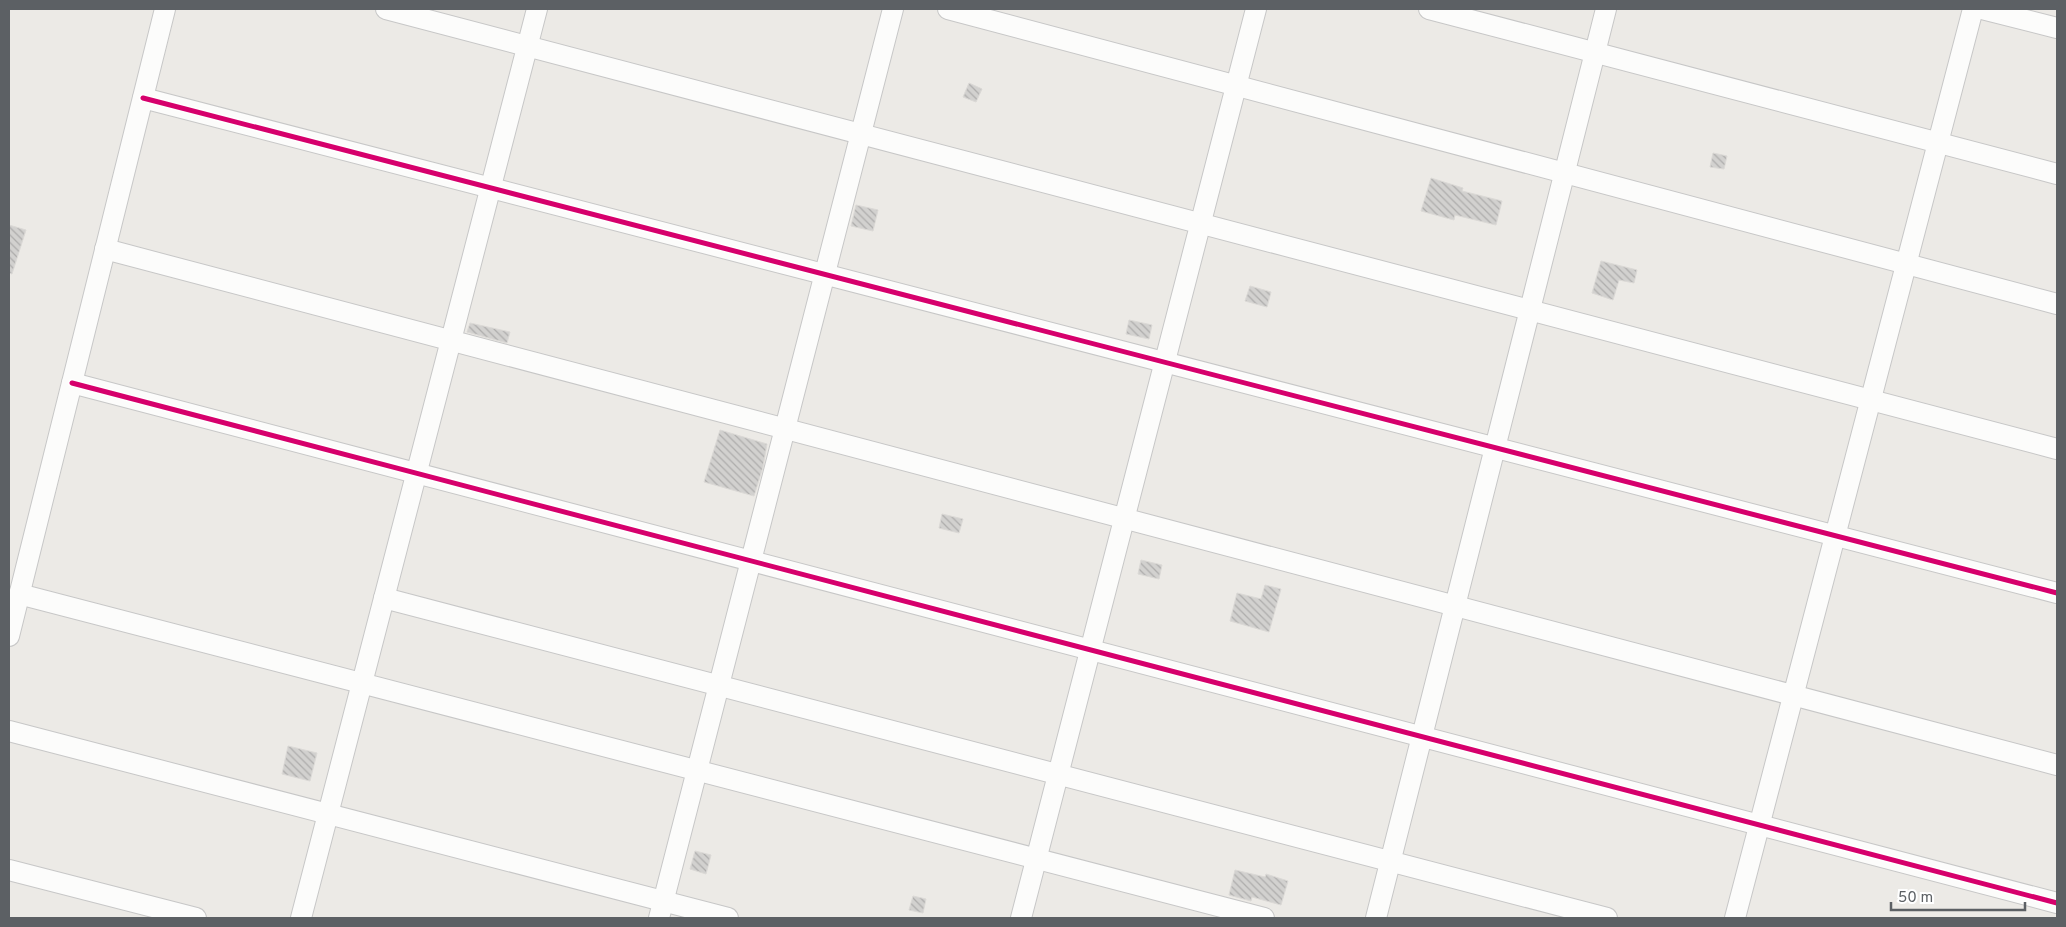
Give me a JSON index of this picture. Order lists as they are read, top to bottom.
{
  "scale_bar": "50 m"
}
